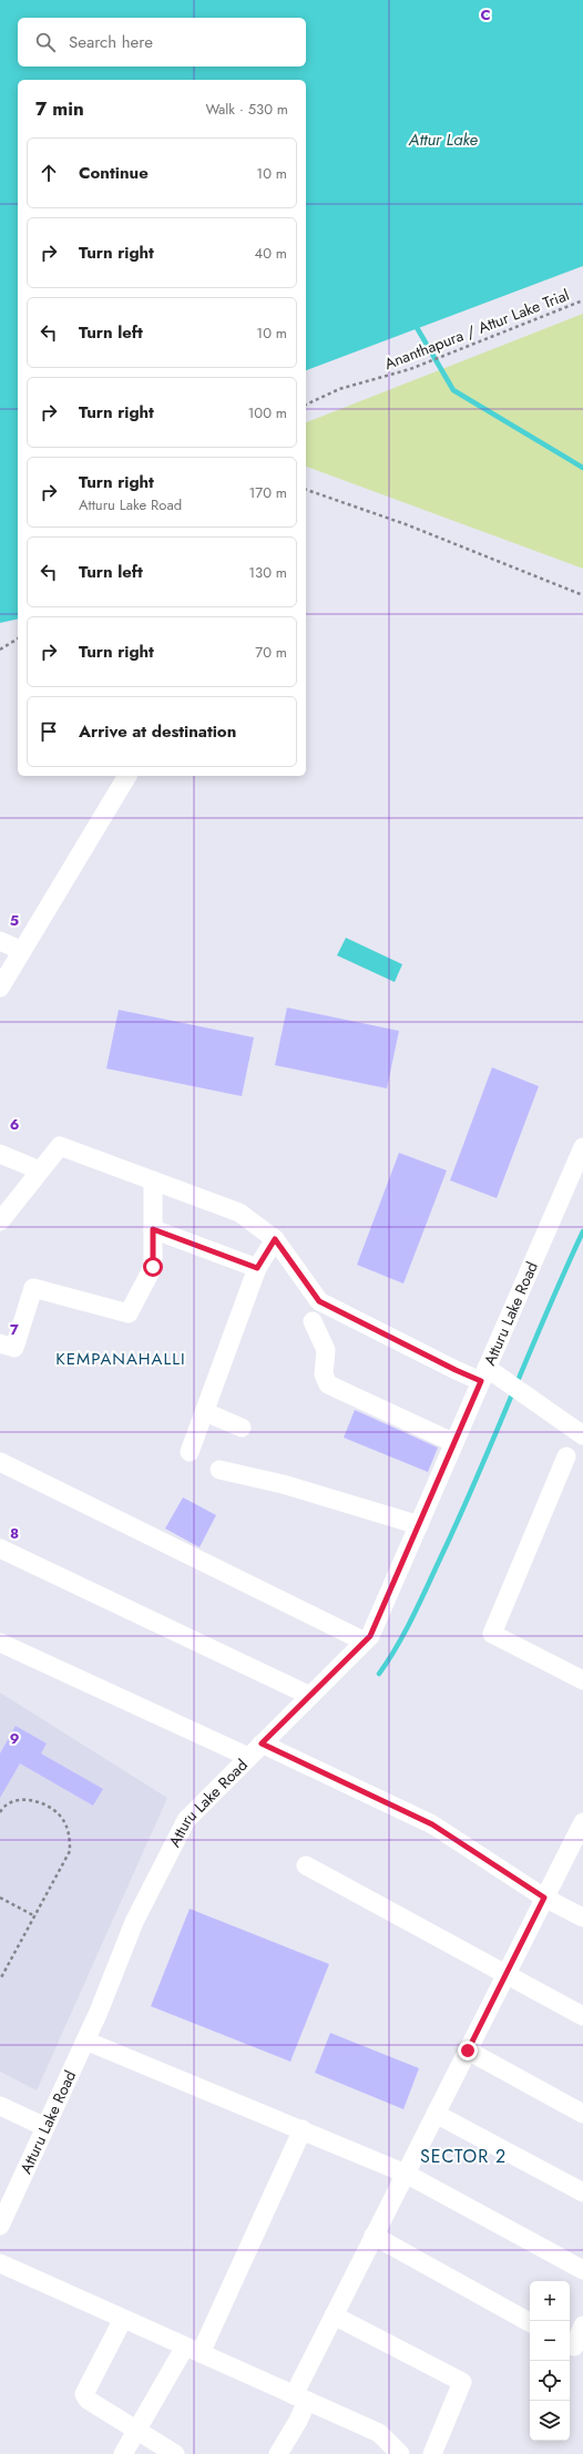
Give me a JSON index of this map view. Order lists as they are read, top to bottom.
{
  "streets": {
    "street": ["Atturu Lake Road"],
    "path": ["Ananthapura / Attur Lake Trial"]
  },
  "districts": ["KEMPANAHALLI", "SECTOR 2"],
  "water": ["Attur Lake"],
  "page": {
    "search": "Search here",
    "heading": ["7 min", "Walk · 530 m"],
    "list": [
      ["Continue", "10 m"],
      ["Turn right", "40 m"],
      ["Turn left", "10 m"],
      ["Turn right", "100 m"],
      ["Turn right", "Atturu Lake Road", "170 m"],
      ["Turn left", "130 m"],
      ["Turn right", "70 m"],
      "Arrive at destination"
    ],
    "map_buttons": ["+", "−"]
  },
  "grid": {
    "columns": ["C"],
    "rows": [
      "5",
      "6",
      "7",
      "8",
      "9"
    ]
  }
}
